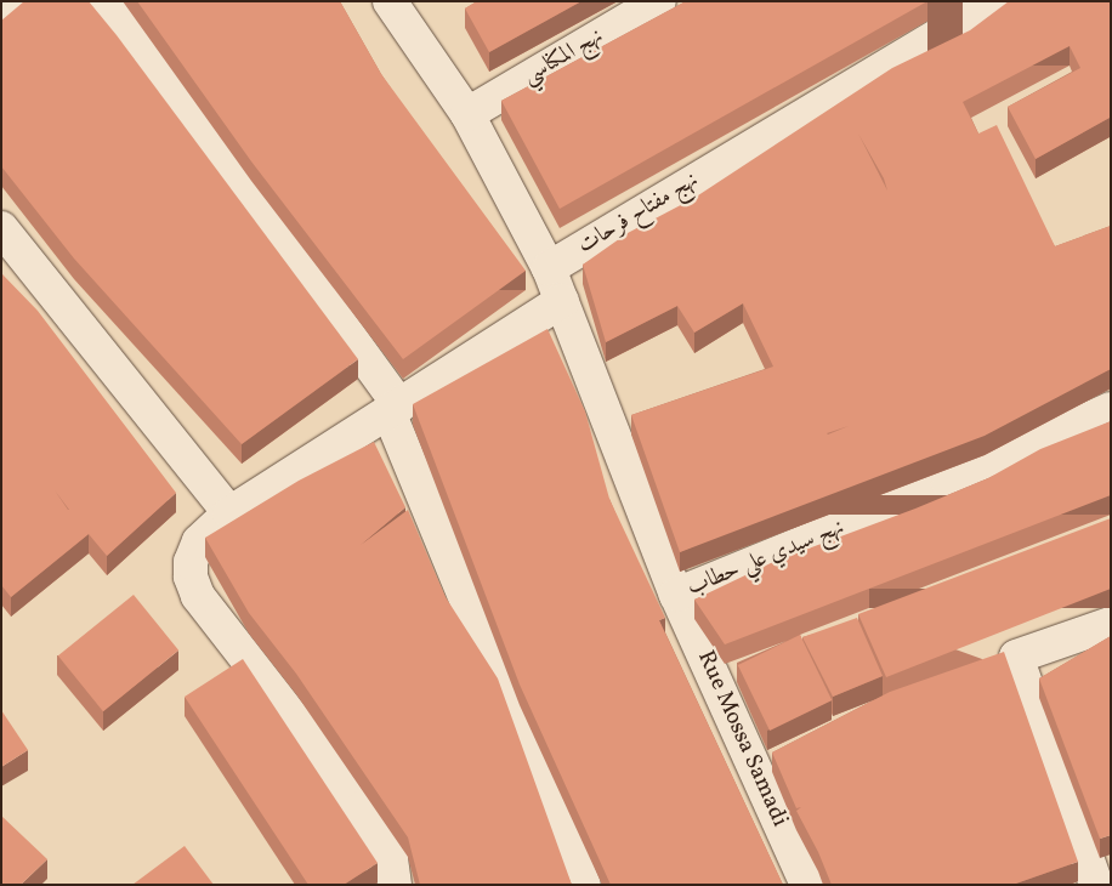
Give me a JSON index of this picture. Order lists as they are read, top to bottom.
{
  "streets": {
    "street": [
      "نهج المكناسي",
      "نهج مفتاح فرحات",
      "نهج سيدي علي حطاب",
      "Rue Mossa Samadi"
    ]
  },
  "crossings": [
    ["نهج مفتاح فرحات", "نهج سيدي علي حطاب"],
    ["نهج سيدي علي حطاب", "Rue Mossa Samadi"]
  ]
}
